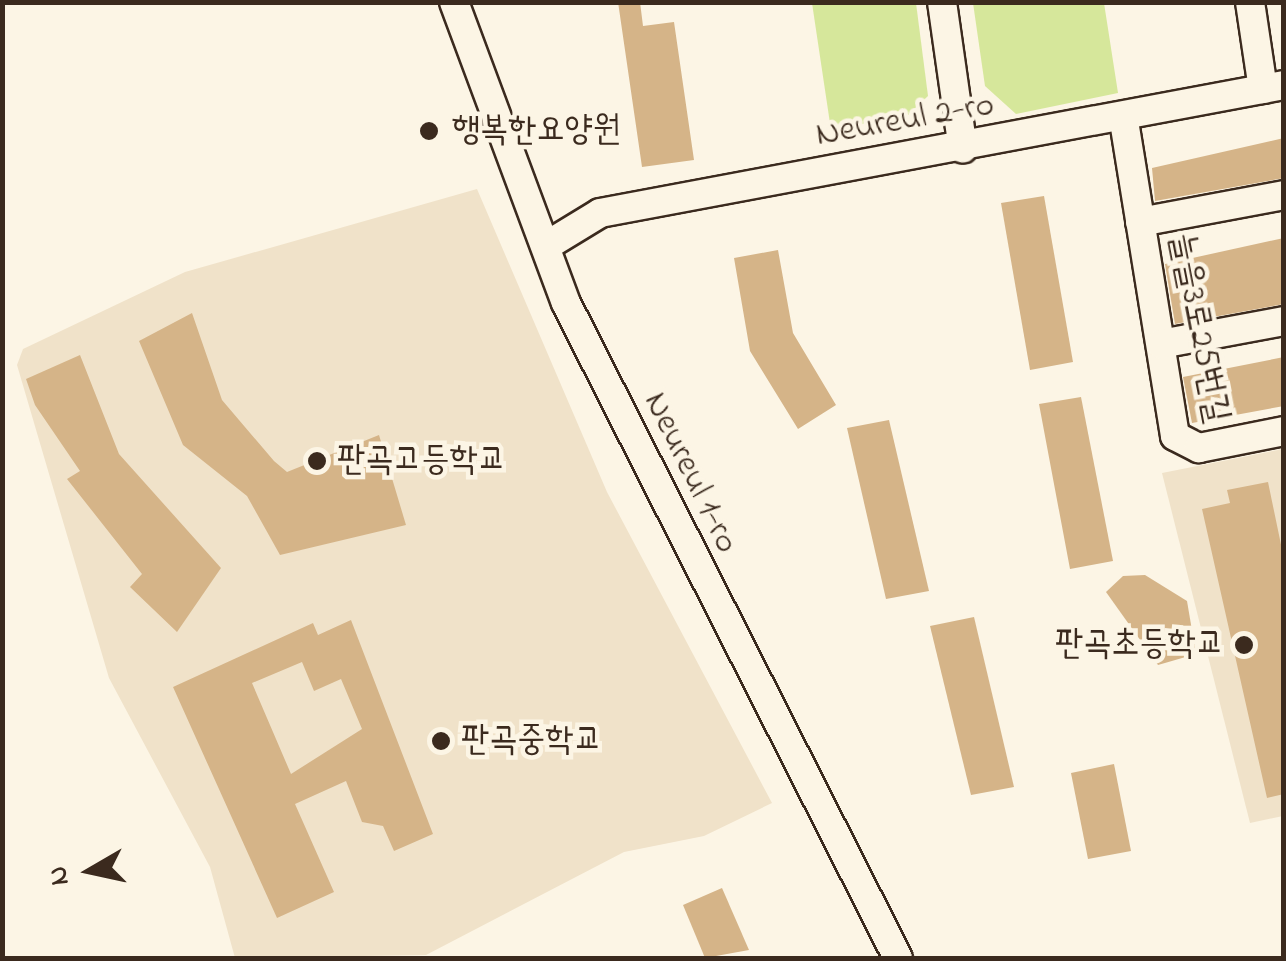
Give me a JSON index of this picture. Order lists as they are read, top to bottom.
{
  "streets": {
    "street": ["Neureul 2-ro", "늘을3로25번길", "Neureul 1-ro"]
  },
  "crossings": [
    ["Neureul 2-ro", "늘을3로25번길"],
    ["Neureul 2-ro", "Neureul 1-ro"]
  ],
  "places": [
    "행복한요양원",
    "판곡고등학교",
    "판곡초등학교",
    "판곡중학교"
  ],
  "north": "left"
}
